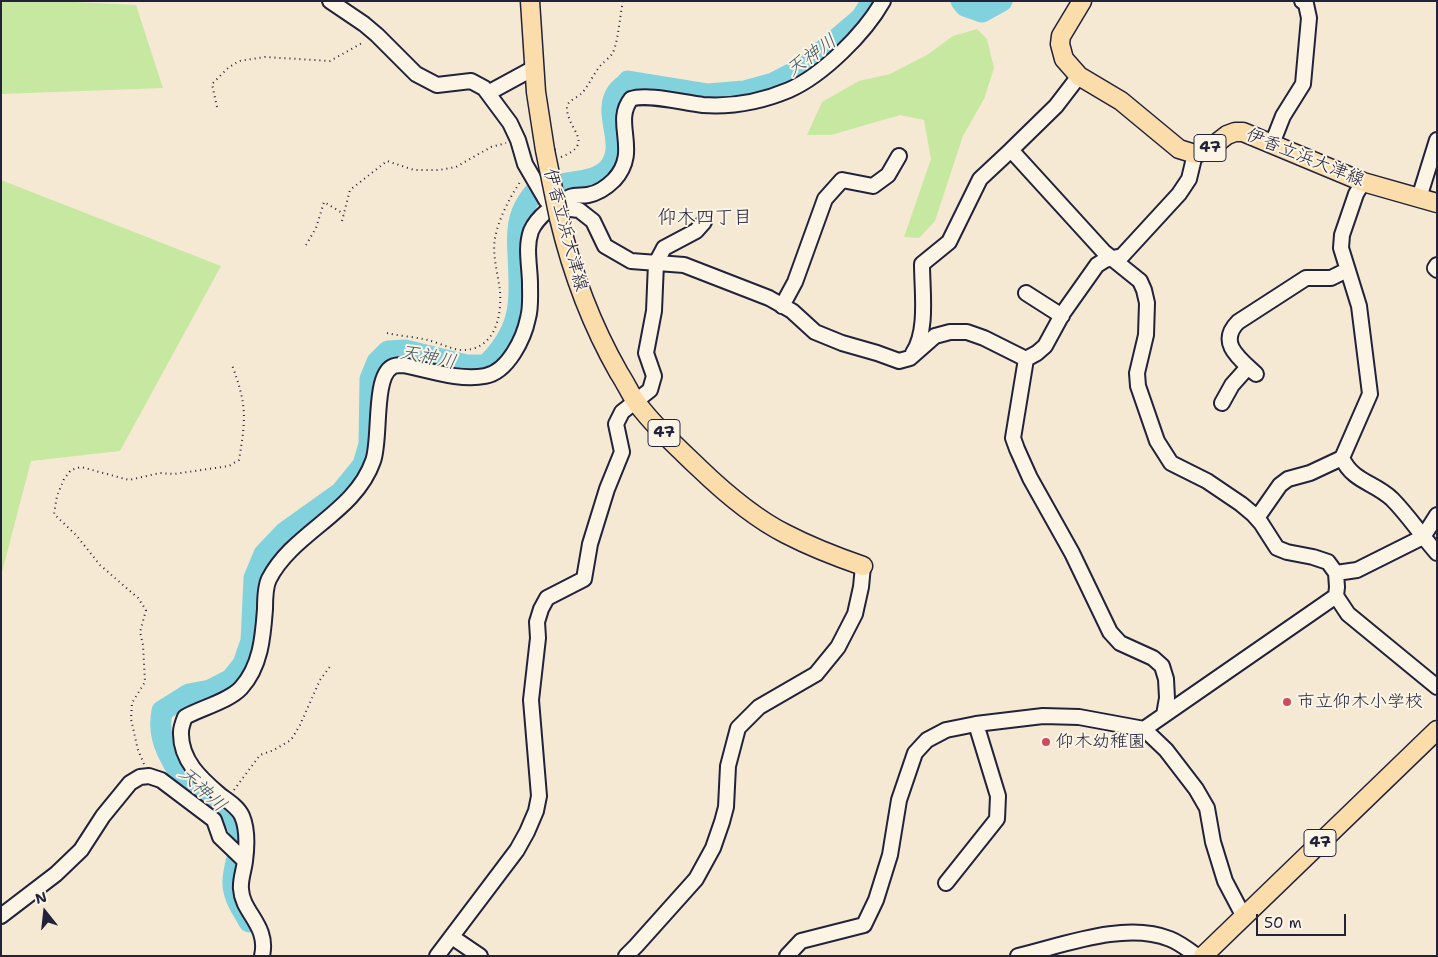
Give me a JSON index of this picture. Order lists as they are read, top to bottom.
{
  "streets": {
    "main road": ["47", "伊香立浜大津線"]
  },
  "crossings": [
    ["47", "伊香立浜大津線"]
  ],
  "districts": ["仰木四丁目"],
  "water": ["天神川"],
  "places": ["市立仰木小学校", "仰木幼稚園"],
  "scale_bar": "50 m",
  "north": "top"
}
